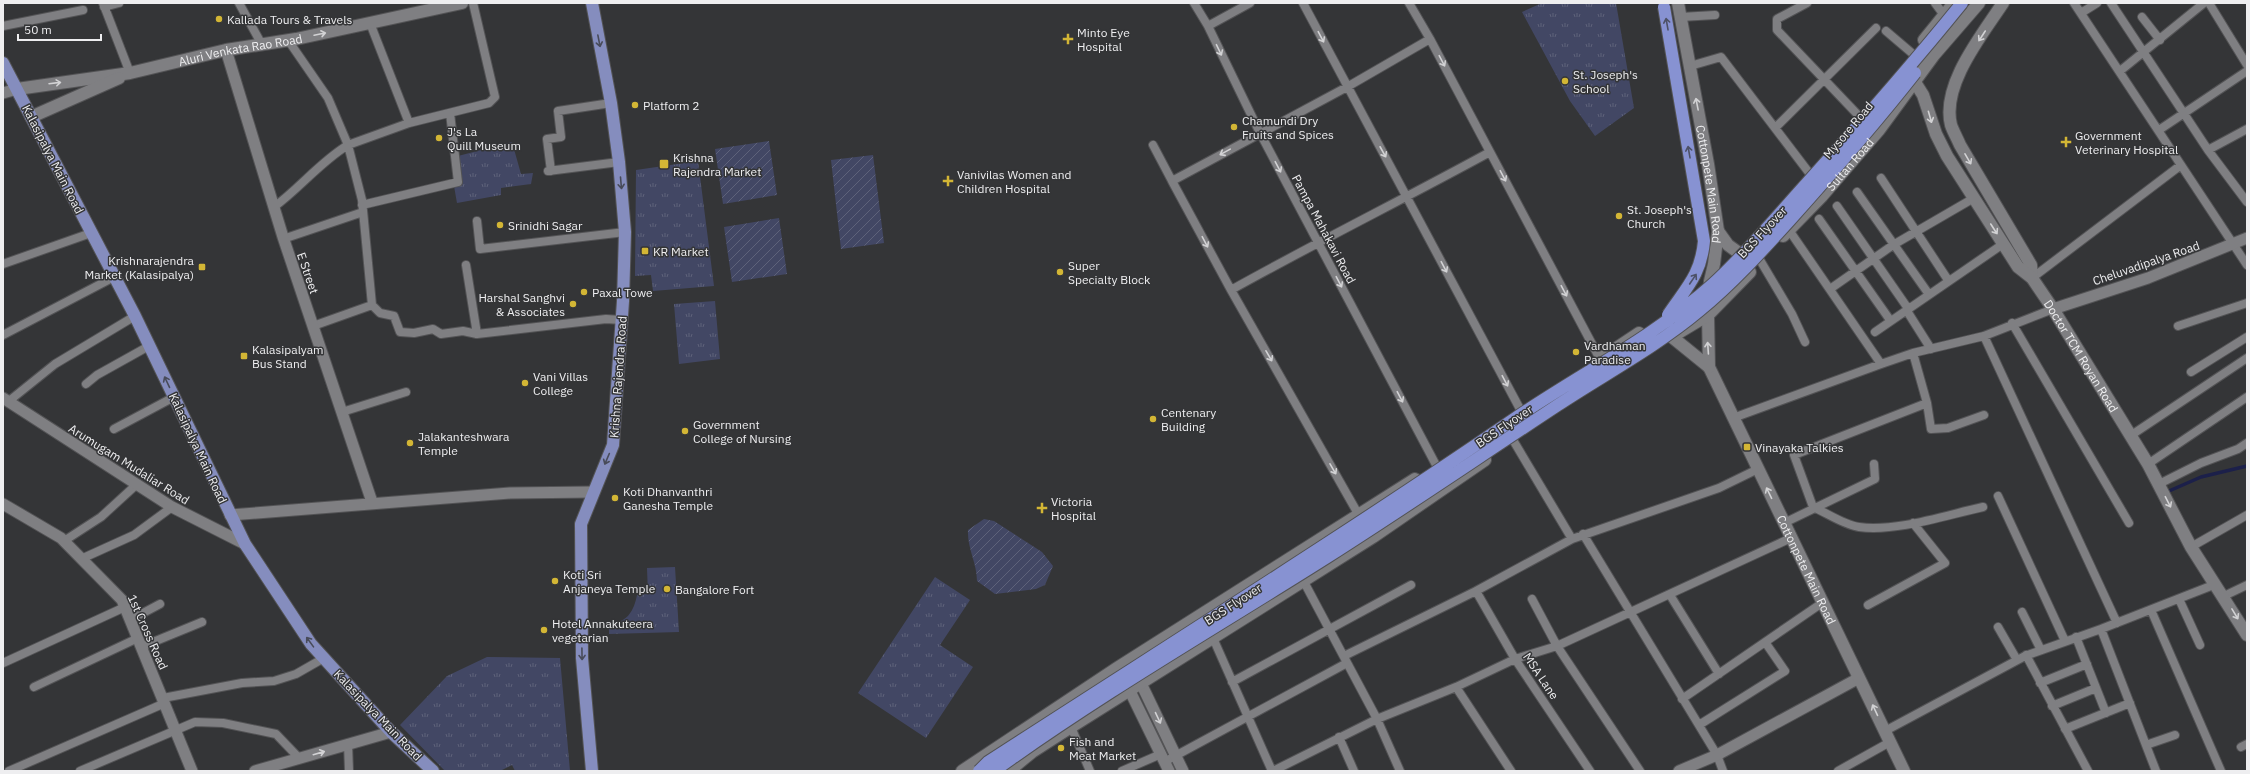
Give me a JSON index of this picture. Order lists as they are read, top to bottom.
{
  "streets": {
    "highway": ["BGS Flyover"],
    "main road": [
      "Aluri Venkata Rao Road",
      "Mysore Road",
      "Kalasipalya Main Road",
      "Sultan Road",
      "Cottonpete Main Road",
      "Doctor TCM Royan Road",
      "Krishna Rajendra Road"
    ],
    "street": [
      "Pampa Mahakavi Road",
      "Cheluvadipalya Road",
      "E Street",
      "Arumugam Mudaliar Road",
      "1st Cross Road",
      "MSA Lane"
    ]
  },
  "crossings": [
    ["Aluri Venkata Rao Road", "Kalasipalya Main Road"],
    ["Aluri Venkata Rao Road", "E Street"],
    ["Mysore Road", "Cottonpete Main Road"],
    ["Mysore Road", "Pampa Mahakavi Road"],
    ["Mysore Road", "Doctor TCM Royan Road"],
    ["Kalasipalya Main Road", "Arumugam Mudaliar Road"],
    ["Sultan Road", "Cottonpete Main Road"],
    ["Sultan Road", "Doctor TCM Royan Road"],
    ["Cheluvadipalya Road", "Doctor TCM Royan Road"]
  ],
  "one_way": [
    "Cottonpete Main Road",
    "Pampa Mahakavi Road",
    "Doctor TCM Royan Road",
    "Krishna Rajendra Road"
  ],
  "places": {
    "other": [
      "Kallada Tours & Travels",
      "St. Joseph's School",
      "Platform 2",
      "Chamundi Dry Fruits and Spices",
      "J's La Quill Museum",
      "St. Joseph's Church",
      "Srinidhi Sagar",
      "Super Specialty Block",
      "Paxal Towe",
      "Harshal Sanghvi & Associates",
      "Vardhaman Paradise",
      "Vani Villas College",
      "Centenary Building",
      "Government College of Nursing",
      "Jalakanteshwara Temple",
      "Koti Dhanvanthri Ganesha Temple",
      "Koti Sri Anjaneya Temple",
      "Bangalore Fort",
      "Hotel Annakuteera vegetarian",
      "Fish and Meat Market"
    ],
    "health": [
      "Minto Eye Hospital",
      "Government Veterinary Hospital",
      "Vanivilas Women and Children Hospital",
      "Victoria Hospital"
    ],
    "transit": [
      "Krishna Rajendra Market",
      "KR Market",
      "Krishnarajendra Market (Kalasipalya)",
      "Kalasipalyam Bus Stand",
      "Vinayaka Talkies"
    ]
  },
  "scale_bar": "50 m"
}
